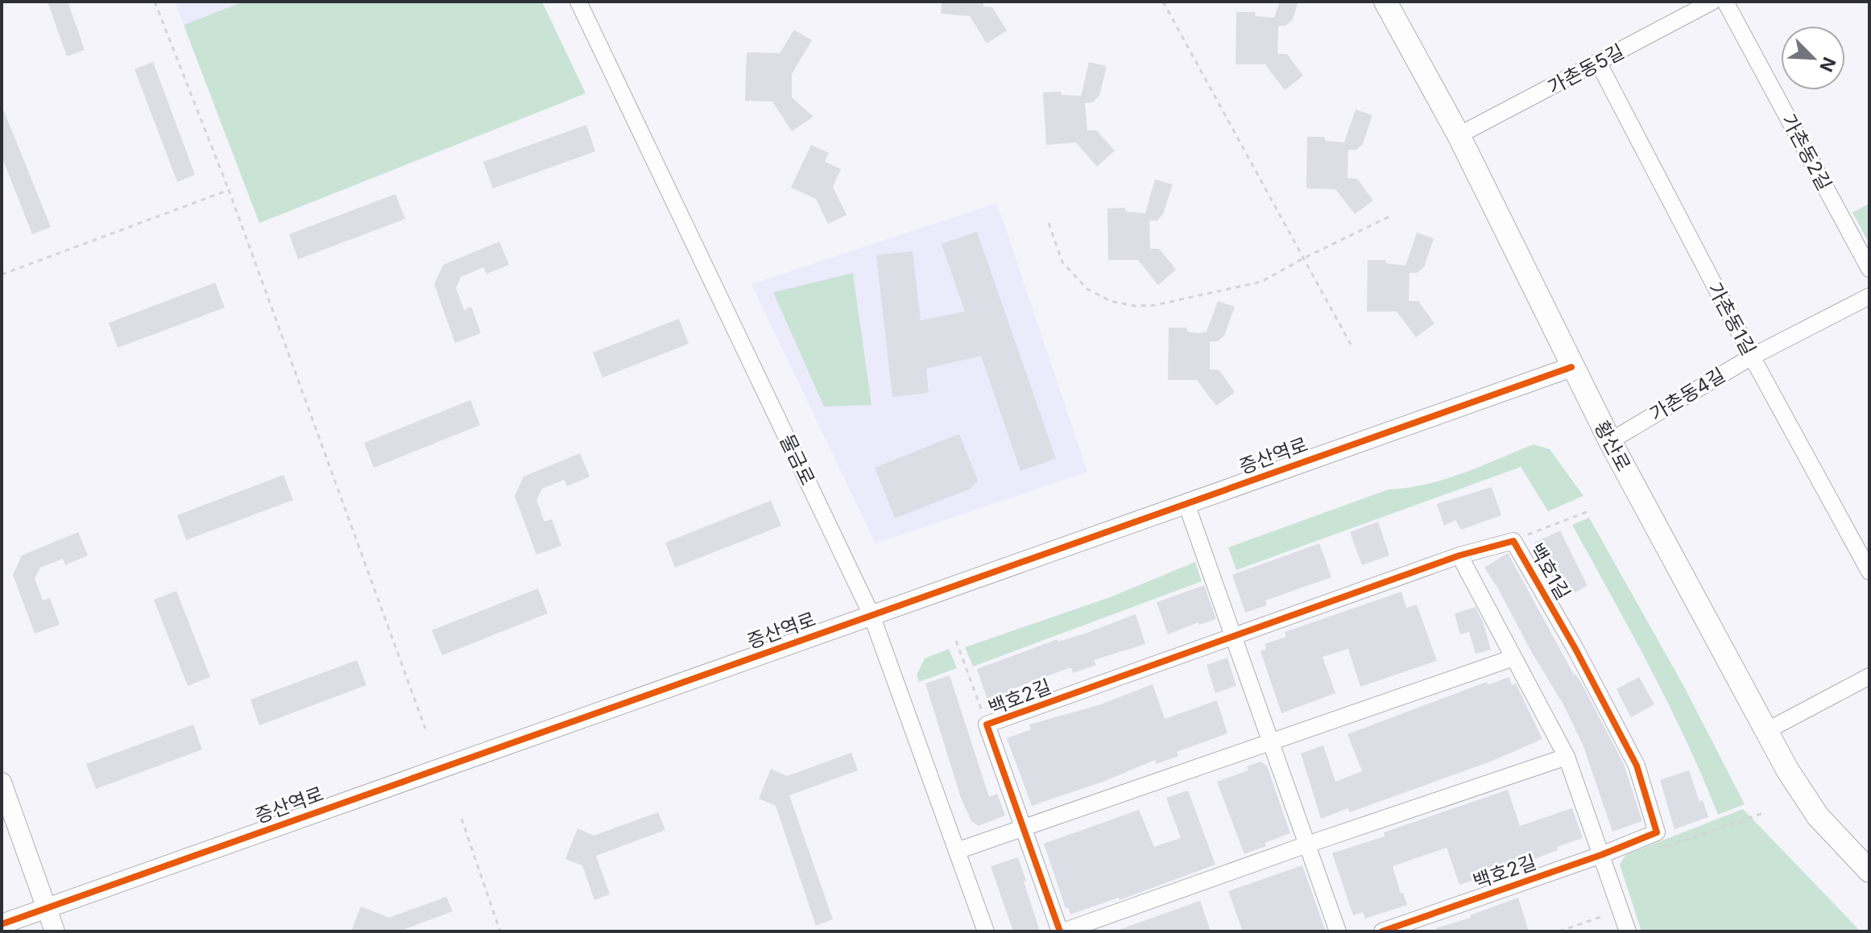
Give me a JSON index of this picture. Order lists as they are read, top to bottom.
{
  "streets": {
    "main road": ["황산로"],
    "street": [
      "가촌동5길",
      "가촌동2길",
      "가촌동1길",
      "가촌동4길",
      "증산역로",
      "물금로",
      "백호1길",
      "백호2길"
    ]
  },
  "crossings": [
    ["가촌동5길", "가촌동1길"],
    ["가촌동5길", "황산로"],
    ["가촌동1길", "가촌동4길"],
    ["가촌동4길", "황산로"],
    ["황산로", "증산역로"],
    ["증산역로", "물금로"],
    ["백호1길", "백호2길"]
  ],
  "north": "bottom right"
}
